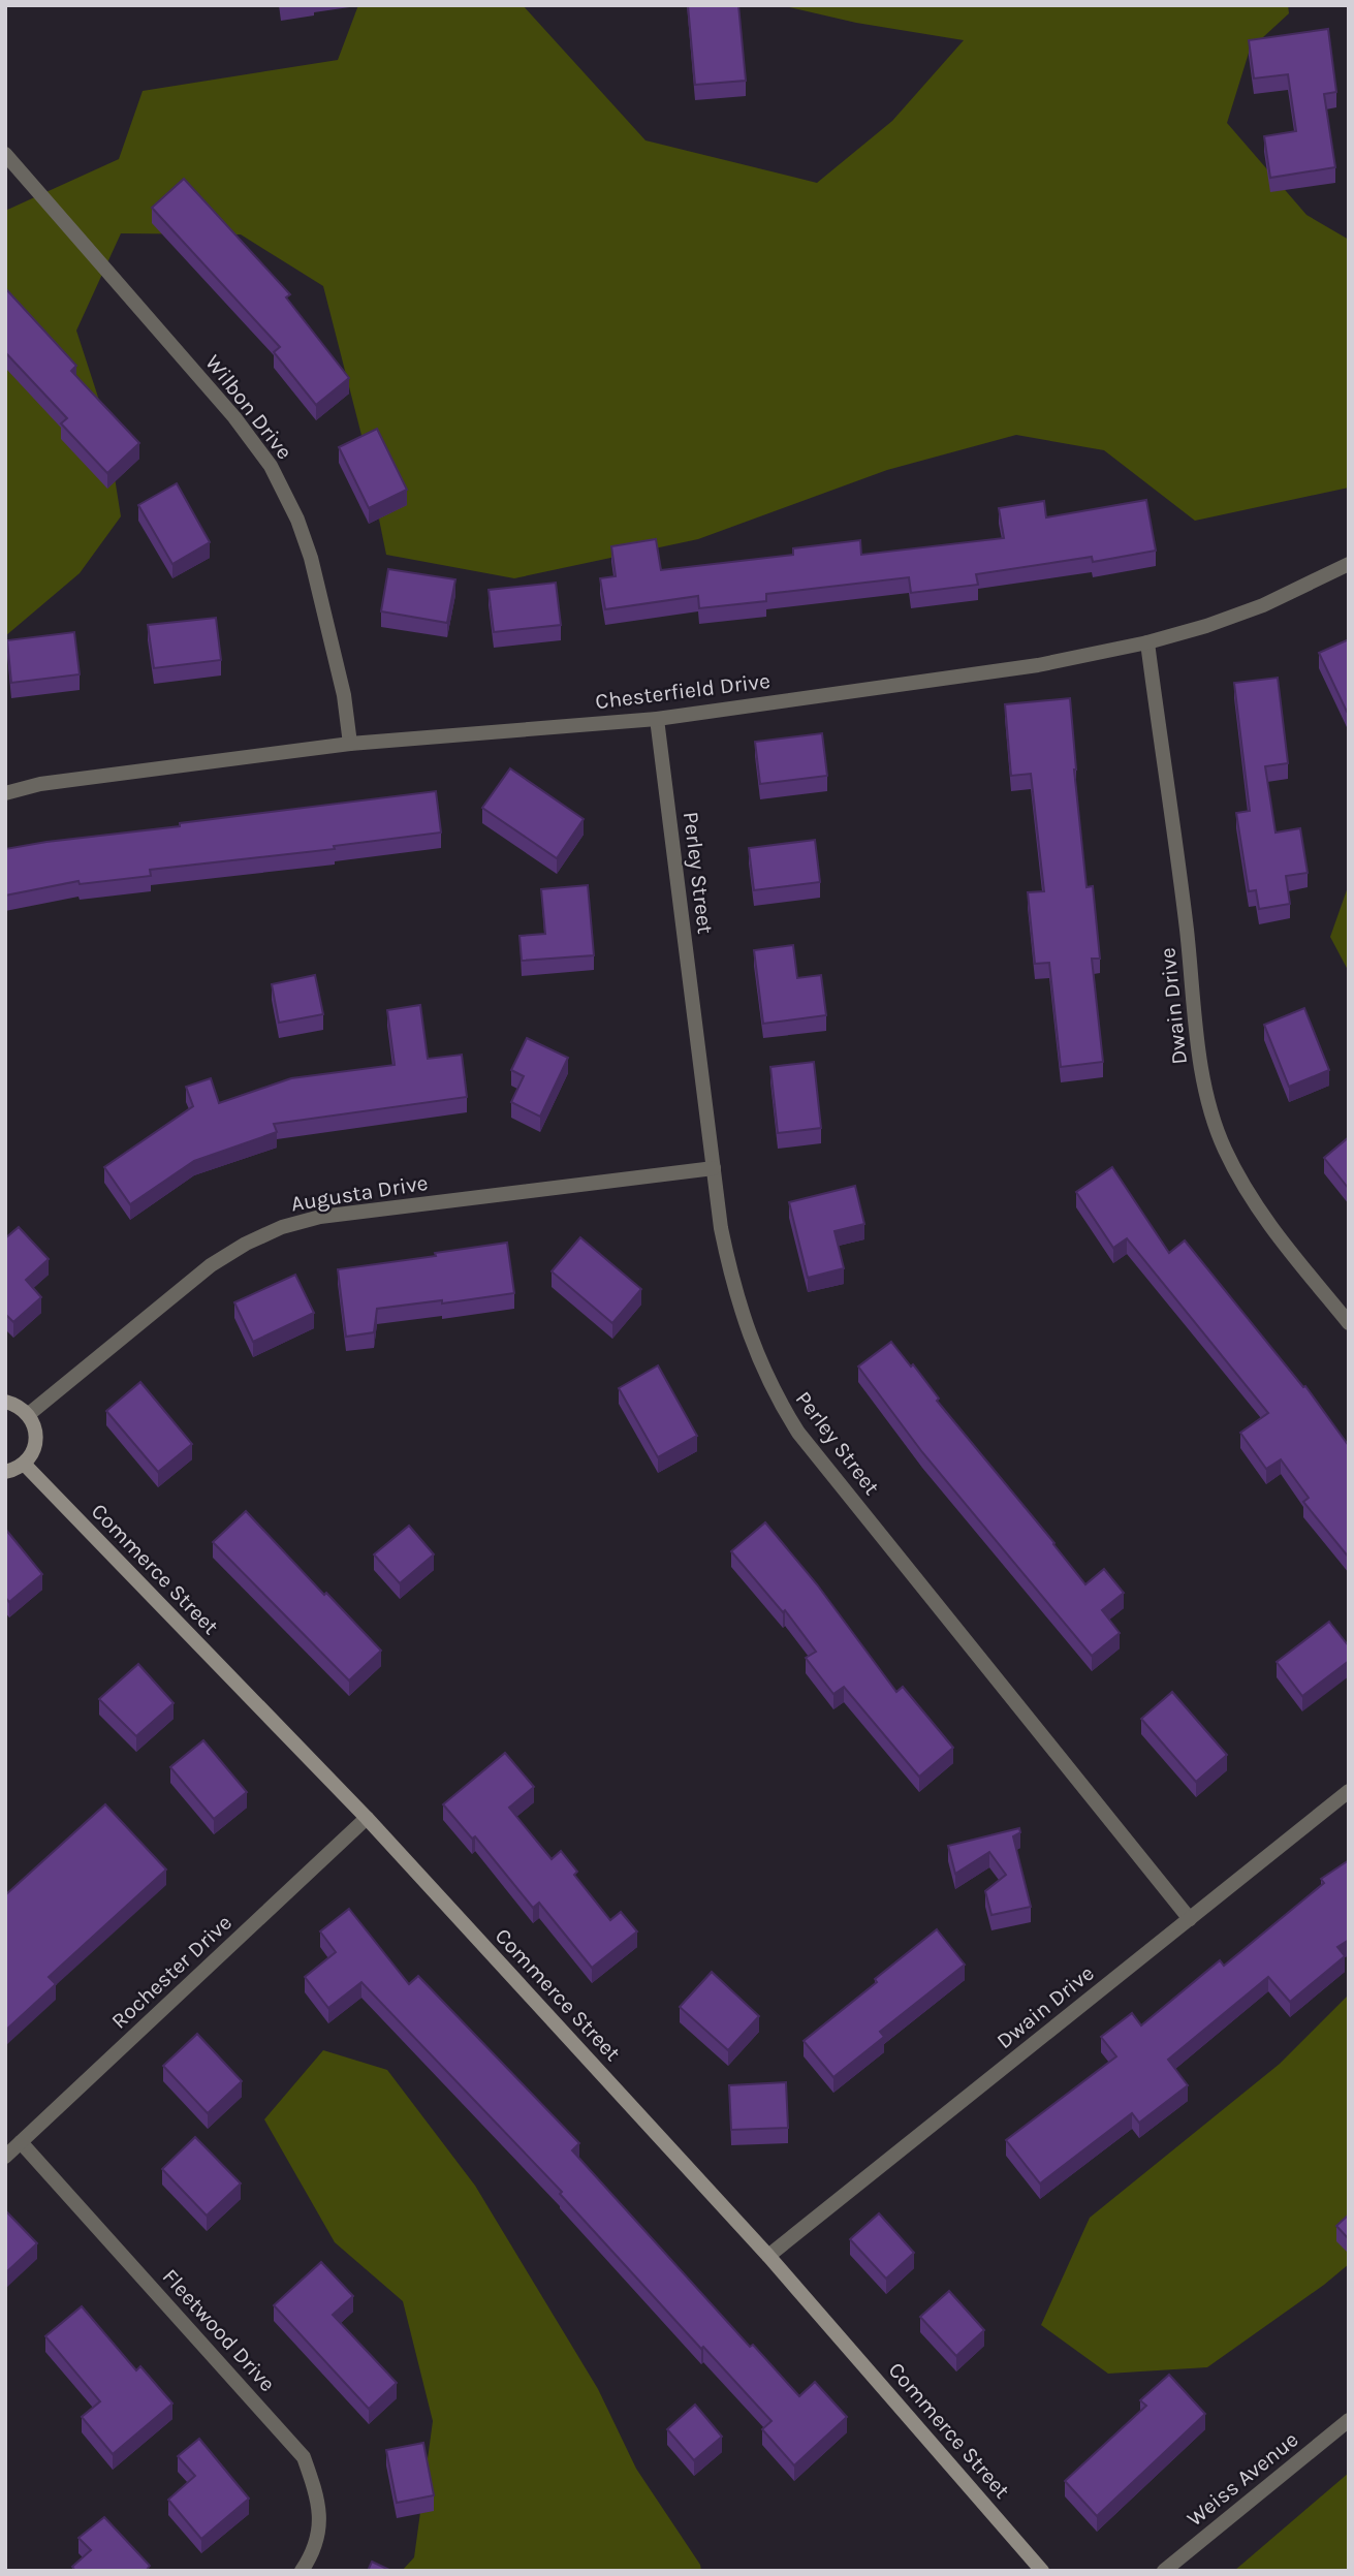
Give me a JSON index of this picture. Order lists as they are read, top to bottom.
{
  "streets": {
    "street": [
      "Wilbon Drive",
      "Chesterfield Drive",
      "Perley Street",
      "Dwain Drive",
      "Augusta Drive",
      "Commerce Street",
      "Rochester Drive",
      "Fleetwood Drive",
      "Weiss Avenue"
    ]
  },
  "crossings": [
    ["Wilbon Drive", "Chesterfield Drive"],
    ["Chesterfield Drive", "Perley Street"],
    ["Chesterfield Drive", "Dwain Drive"],
    ["Perley Street", "Dwain Drive"],
    ["Perley Street", "Augusta Drive"],
    ["Dwain Drive", "Commerce Street"],
    ["Commerce Street", "Rochester Drive"],
    ["Rochester Drive", "Fleetwood Drive"]
  ]
}
